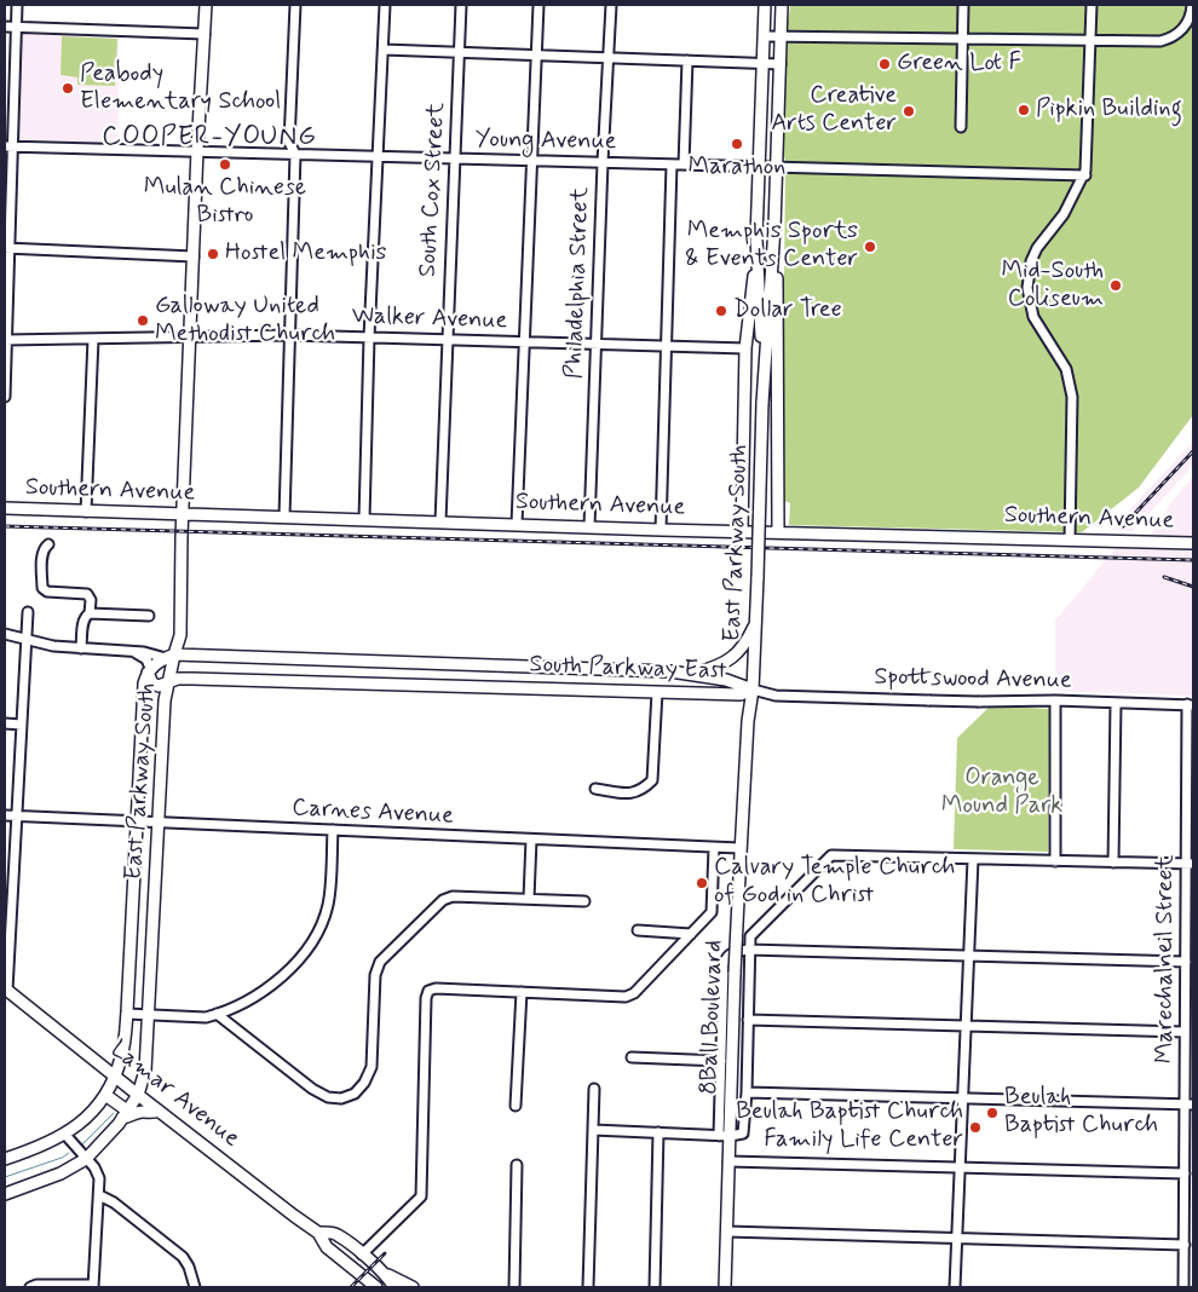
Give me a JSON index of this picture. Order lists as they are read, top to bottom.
{
  "streets": {
    "main road": [
      "Southern Avenue",
      "East Parkway South",
      "South Parkway East",
      "8Ball Boulevard",
      "Lamar Avenue"
    ],
    "street": [
      "Young Avenue",
      "South Cox Street",
      "Philadelphia Street",
      "Walker Avenue",
      "Spottswood Avenue",
      "Carnes Avenue",
      "Marechalneil Street"
    ]
  },
  "crossings": [
    ["Young Avenue", "South Cox Street"],
    ["Young Avenue", "Philadelphia Street"],
    ["Young Avenue", "East Parkway South"],
    ["South Cox Street", "Walker Avenue"],
    ["South Cox Street", "Southern Avenue"],
    ["Philadelphia Street", "Walker Avenue"],
    ["Philadelphia Street", "Southern Avenue"],
    ["East Parkway South", "South Parkway East"],
    ["East Parkway South", "Spottswood Avenue"],
    ["East Parkway South", "Carnes Avenue"],
    ["East Parkway South", "8Ball Boulevard"],
    ["East Parkway South", "Lamar Avenue"],
    ["South Parkway East", "Spottswood Avenue"],
    ["South Parkway East", "8Ball Boulevard"],
    ["Spottswood Avenue", "Marechalneil Street"],
    ["Spottswood Avenue", "8Ball Boulevard"],
    ["Carnes Avenue", "8Ball Boulevard"]
  ],
  "districts": ["COOPER-YOUNG"],
  "parks": ["Orange Mound Park"],
  "places": [
    "Green Lot F",
    "Peabody Elementary School",
    "Pipkin Building",
    "Creative Arts Center",
    "Marathon",
    "Mulan Chinese Bistro",
    "Memphis Sports & Events Center",
    "Hostel Memphis",
    "Mid-South Coliseum",
    "Dollar Tree",
    "Galloway United Methodist Church",
    "Calvary Temple Church of God in Christ",
    "Beulah Baptist Church",
    "Beulah Baptist Church Family Life Center"
  ]
}
